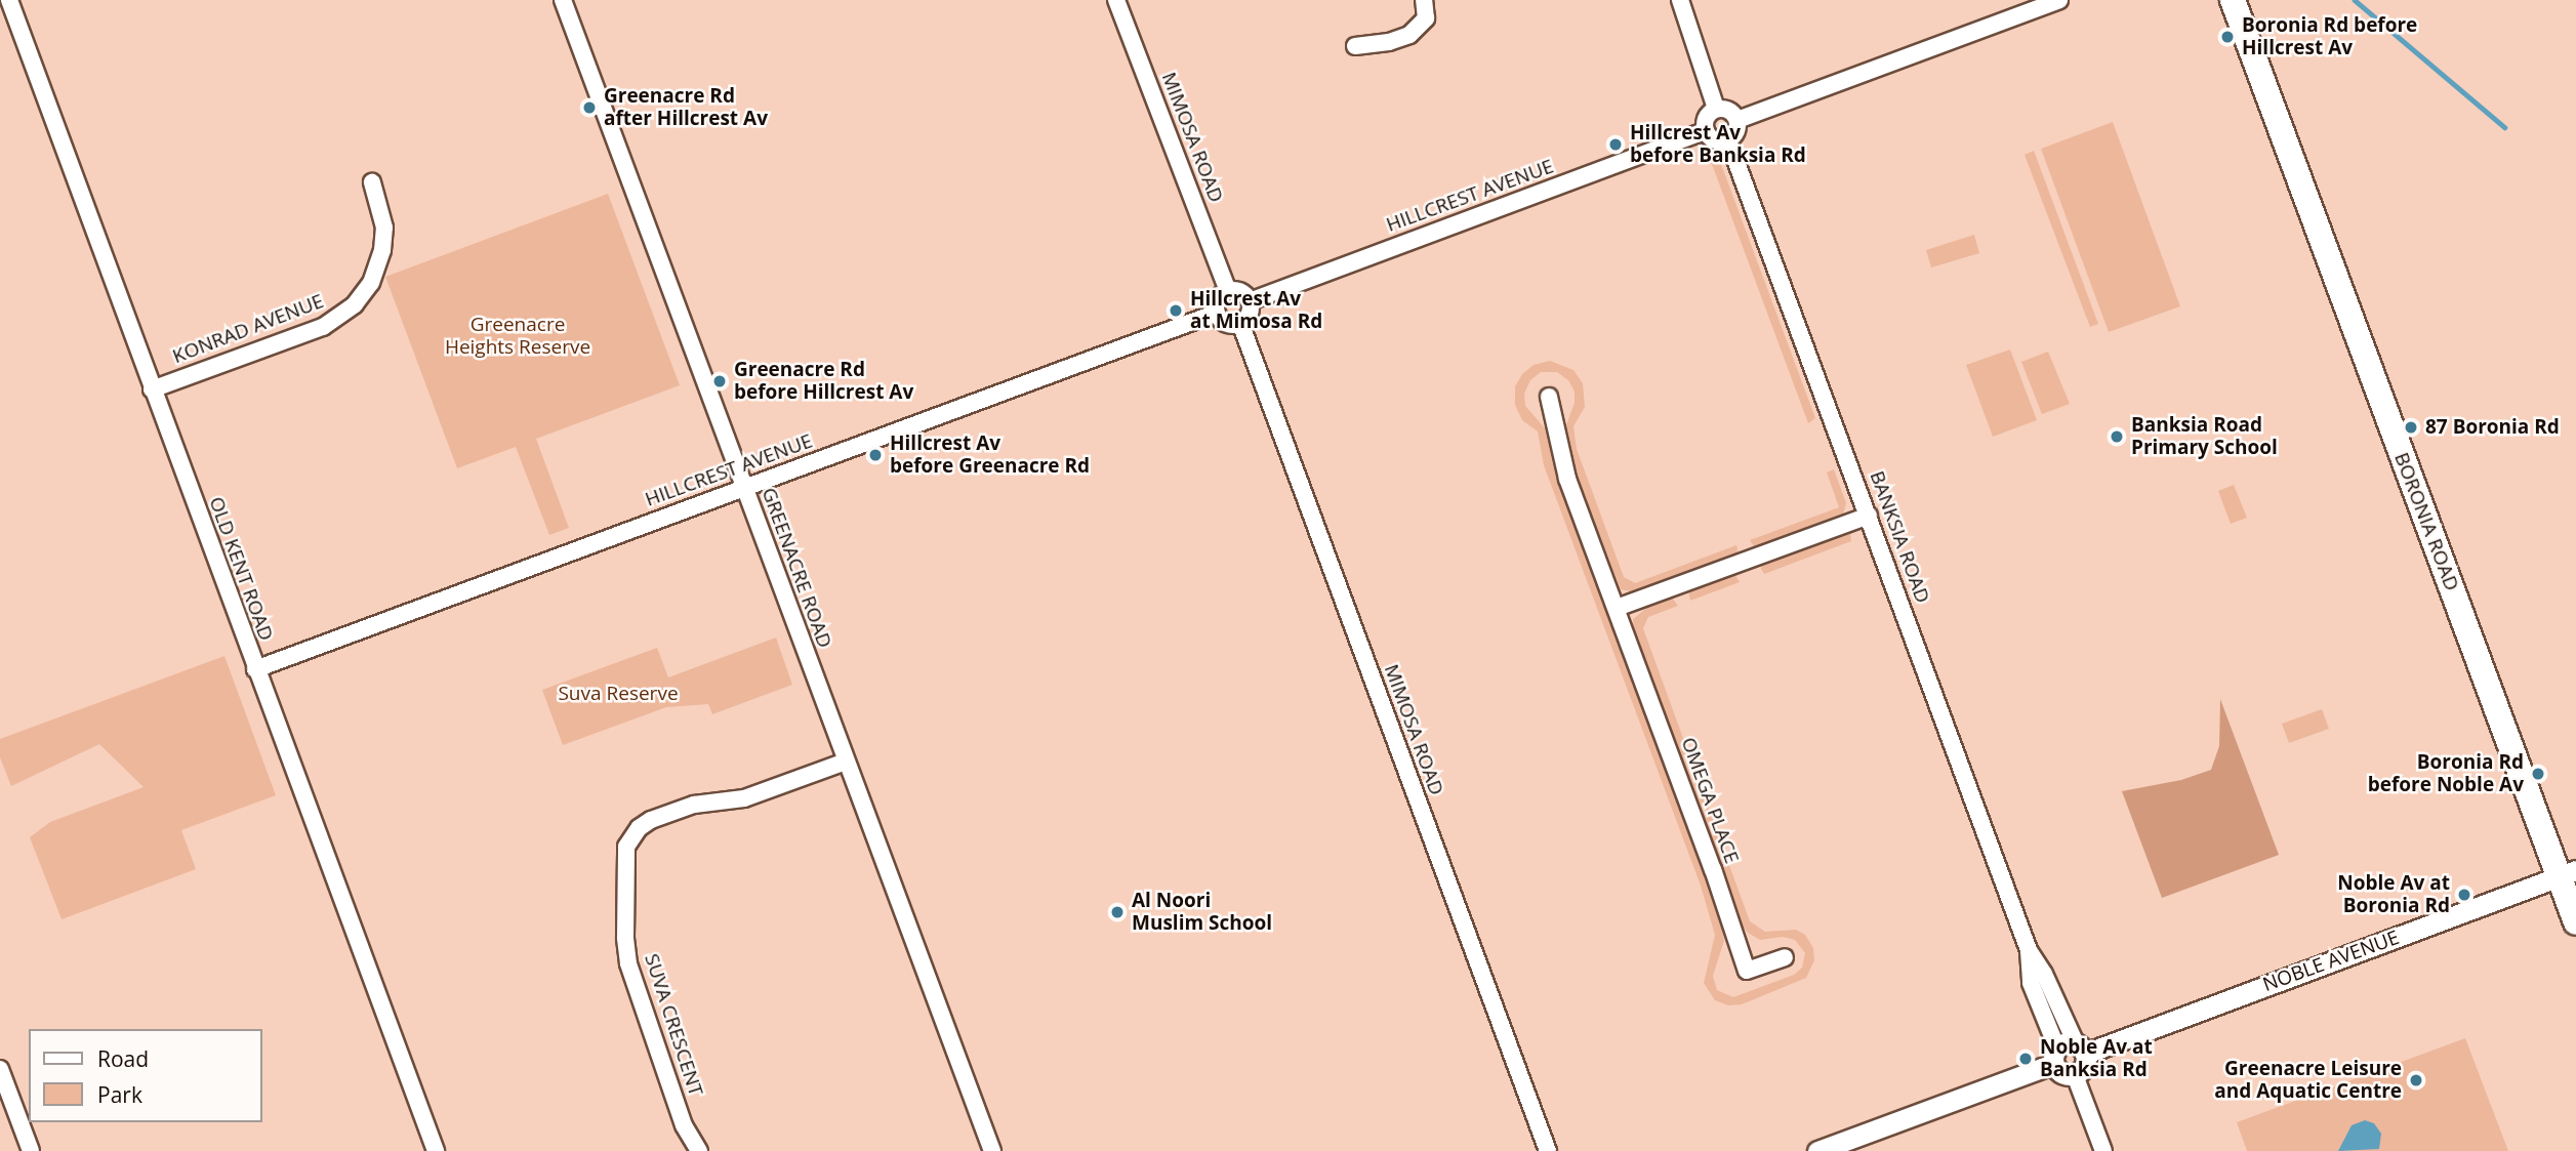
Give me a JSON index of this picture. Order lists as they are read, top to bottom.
{
  "streets": {
    "main road": ["BORONIA ROAD"],
    "street": [
      "MIMOSA ROAD",
      "HILLCREST AVENUE",
      "KONRAD AVENUE",
      "BANKSIA ROAD",
      "GREENACRE ROAD",
      "OLD KENT ROAD",
      "OMEGA PLACE",
      "NOBLE AVENUE",
      "SUVA CRESCENT"
    ]
  },
  "crossings": [
    ["MIMOSA ROAD", "HILLCREST AVENUE"],
    ["HILLCREST AVENUE", "BANKSIA ROAD"],
    ["HILLCREST AVENUE", "GREENACRE ROAD"],
    ["HILLCREST AVENUE", "OLD KENT ROAD"],
    ["KONRAD AVENUE", "OLD KENT ROAD"],
    ["BORONIA ROAD", "NOBLE AVENUE"],
    ["BANKSIA ROAD", "NOBLE AVENUE"],
    ["GREENACRE ROAD", "SUVA CRESCENT"]
  ],
  "parks": ["Greenacre Heights Reserve", "Suva Reserve"],
  "places": [
    "Boronia Rd before Hillcrest Av",
    "Greenacre Rd after Hillcrest Av",
    "Hillcrest Av before Banksia Rd",
    "Hillcrest Av at Mimosa Rd",
    "Greenacre Rd before Hillcrest Av",
    "87 Boronia Rd",
    "Banksia Road Primary School",
    "Hillcrest Av before Greenacre Rd",
    "Boronia Rd before Noble Av",
    "Noble Av at Boronia Rd",
    "Al Noori Muslim School",
    "Noble Av at Banksia Rd",
    "Greenacre Leisure and Aquatic Centre"
  ],
  "legend": ["Road", "Park"]
}
